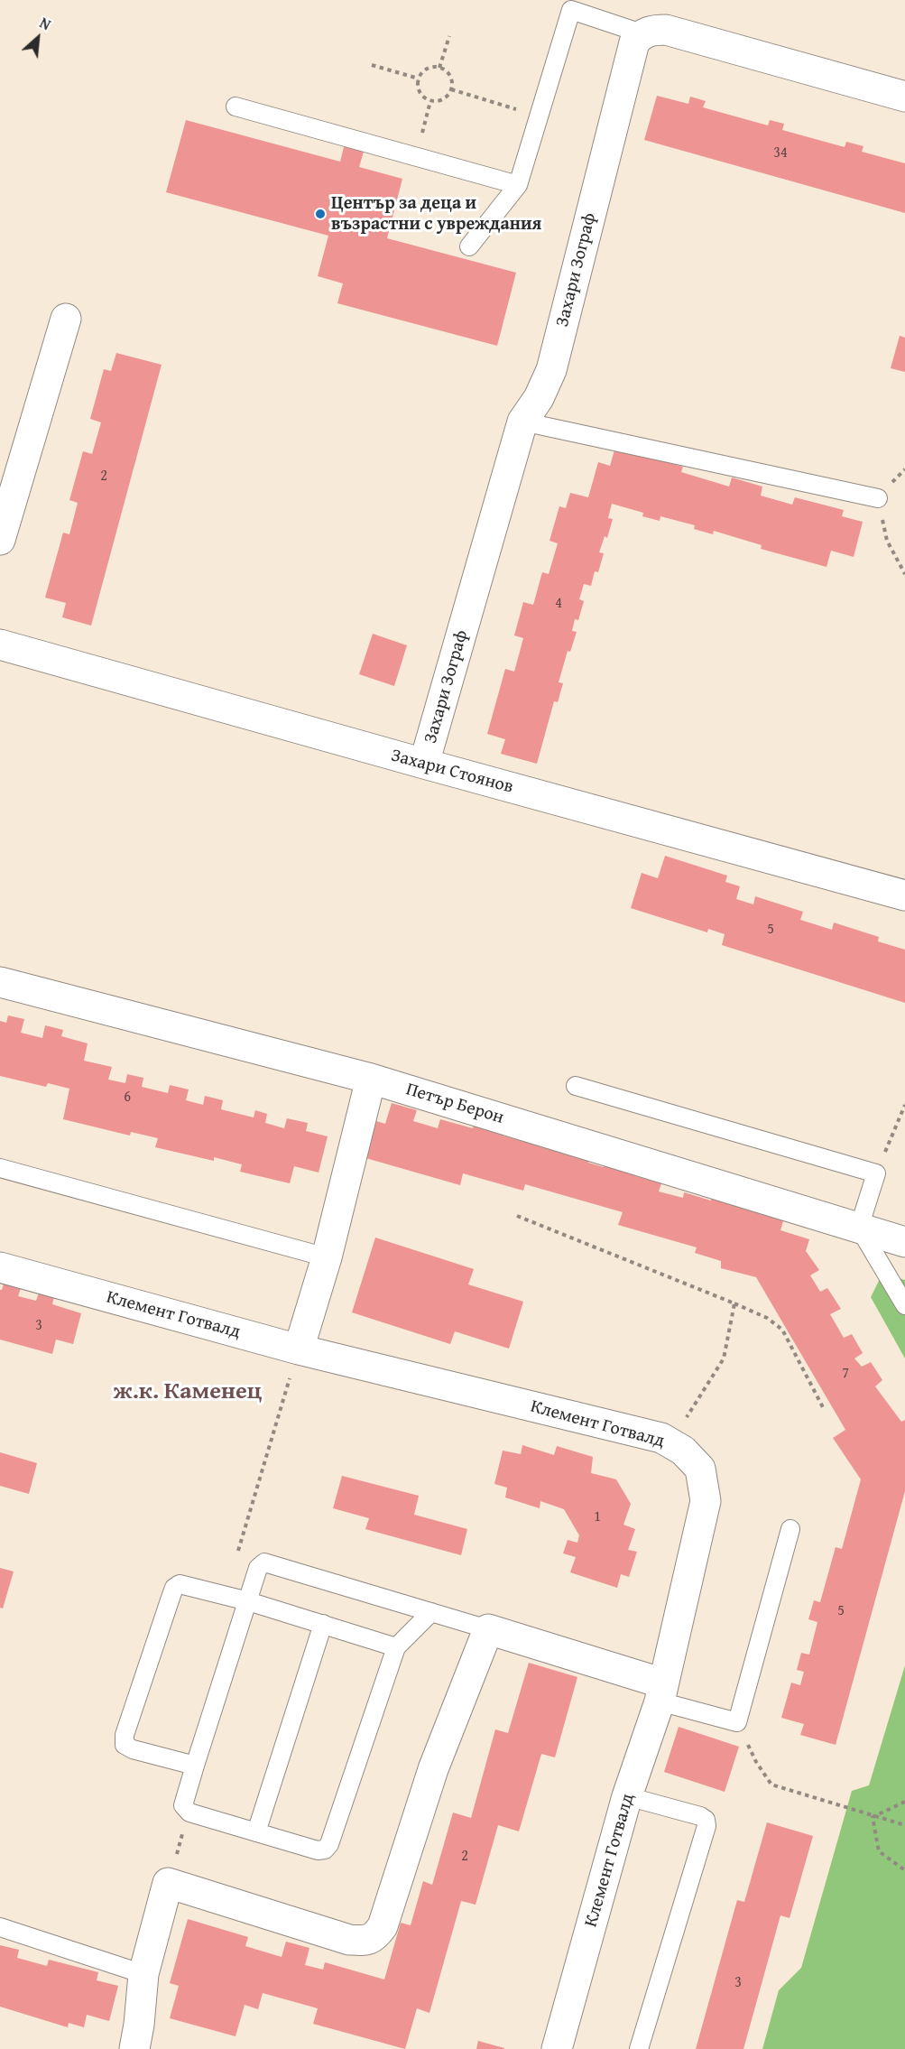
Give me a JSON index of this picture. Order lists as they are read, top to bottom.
{
  "streets": {
    "street": [
      "Захари Зограф",
      "Захари Стоянов",
      "Петър Берон",
      "Клемент Готвалд"
    ]
  },
  "crossings": [
    ["Захари Зограф", "Захари Стоянов"]
  ],
  "districts": ["ж.к. Каменец"],
  "places": ["Център за деца и възрастни с увреждания"],
  "house_numbers": [
    "34",
    "2",
    "4",
    "5",
    "6",
    "3",
    "7",
    "1",
    "5",
    "2",
    "3"
  ],
  "north": "top right"
}
